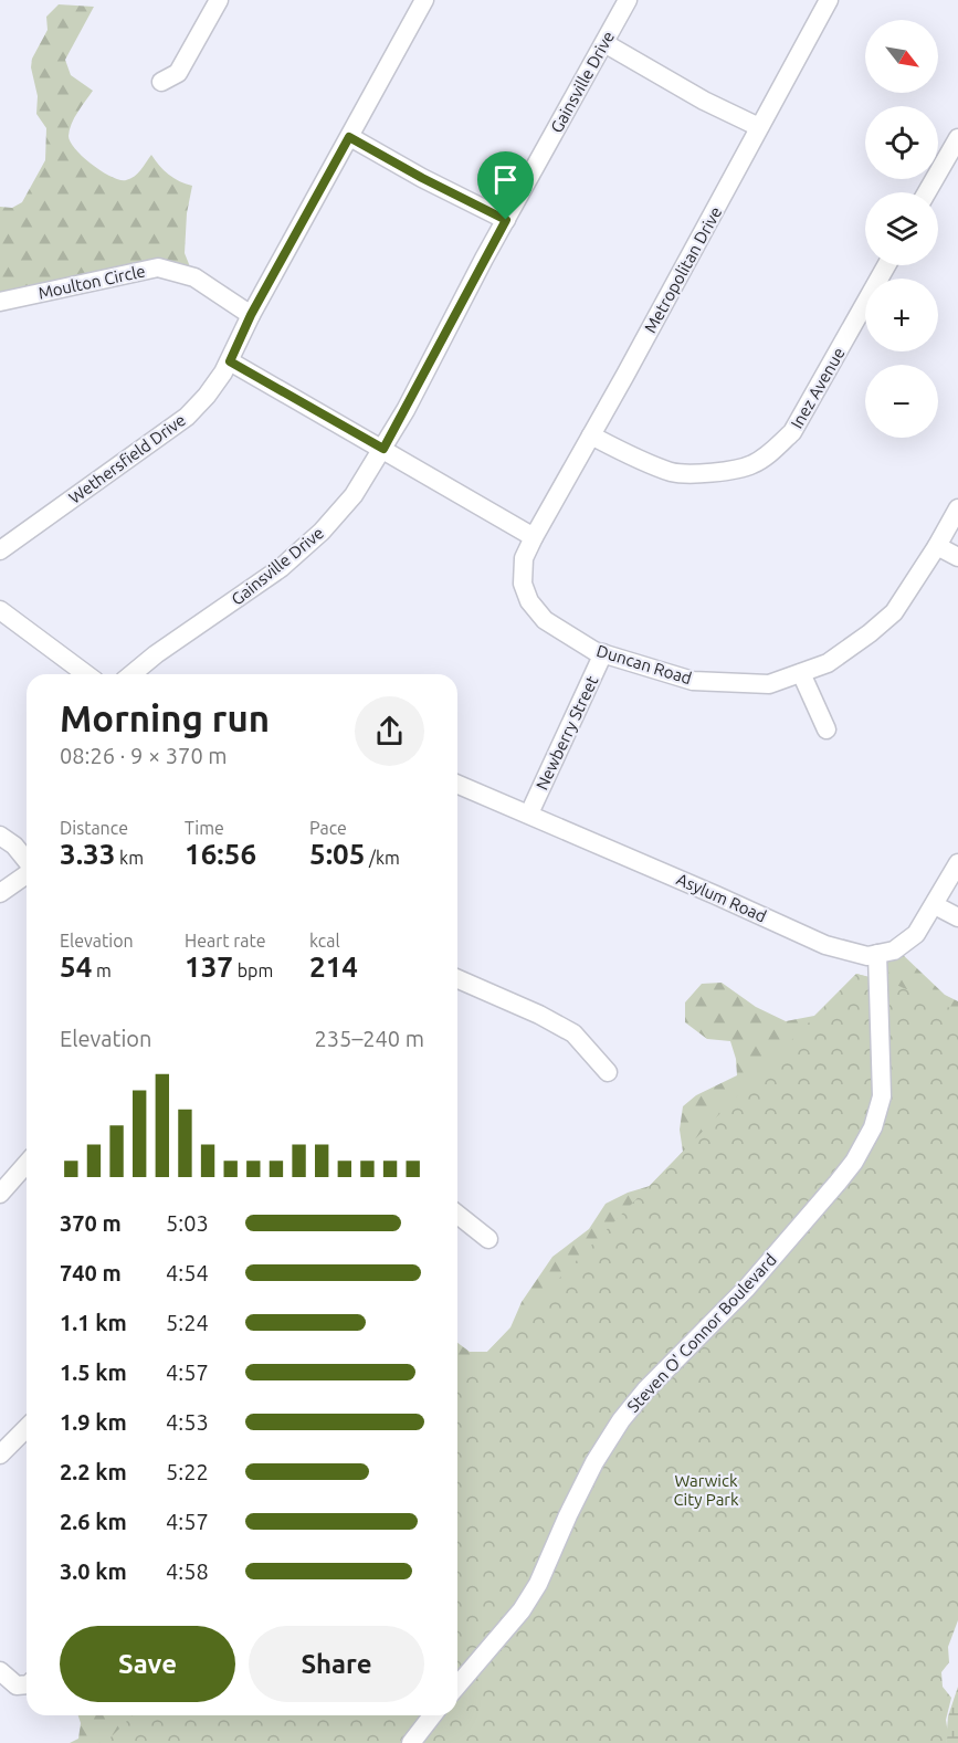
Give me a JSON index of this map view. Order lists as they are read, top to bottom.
{
  "streets": {
    "street": [
      "Gainsville Drive",
      "Metropolitan Drive",
      "Moulton Circle",
      "Inez Avenue",
      "Wethersfield Drive",
      "Duncan Road",
      "Newberry Street",
      "Asylum Road",
      "Steven O' Connor Boulevard"
    ]
  },
  "crossings": [
    ["Metropolitan Drive", "Inez Avenue"],
    ["Metropolitan Drive", "Duncan Road"],
    ["Moulton Circle", "Wethersfield Drive"],
    ["Duncan Road", "Newberry Street"],
    ["Newberry Street", "Asylum Road"],
    ["Asylum Road", "Steven O' Connor Boulevard"]
  ],
  "parks": ["Warwick City Park"],
  "north": "bottom right",
  "page": {
    "map_buttons": ["+", "−"],
    "heading": ["Morning run", "08:26 · 9 × 370 m"],
    "stats": [
      ["Distance", "3.33 km"],
      ["Time", "16:56"],
      ["Pace", "5:05 /km"],
      ["Elevation", "54 m"],
      ["Heart rate", "137 bpm"],
      ["kcal", "214"]
    ],
    "chart": ["Elevation", "235–240 m"],
    "list": [
      {
        "name": "370 m",
        "note": "5:03"
      },
      {
        "name": "740 m",
        "note": "4:54"
      },
      {
        "name": "1.1 km",
        "note": "5:24"
      },
      {
        "name": "1.5 km",
        "note": "4:57"
      },
      {
        "name": "1.9 km",
        "note": "4:53"
      },
      {
        "name": "2.2 km",
        "note": "5:22"
      },
      {
        "name": "2.6 km",
        "note": "4:57"
      },
      {
        "name": "3.0 km",
        "note": "4:58"
      }
    ],
    "buttons": ["Save", "Share"]
  }
}
